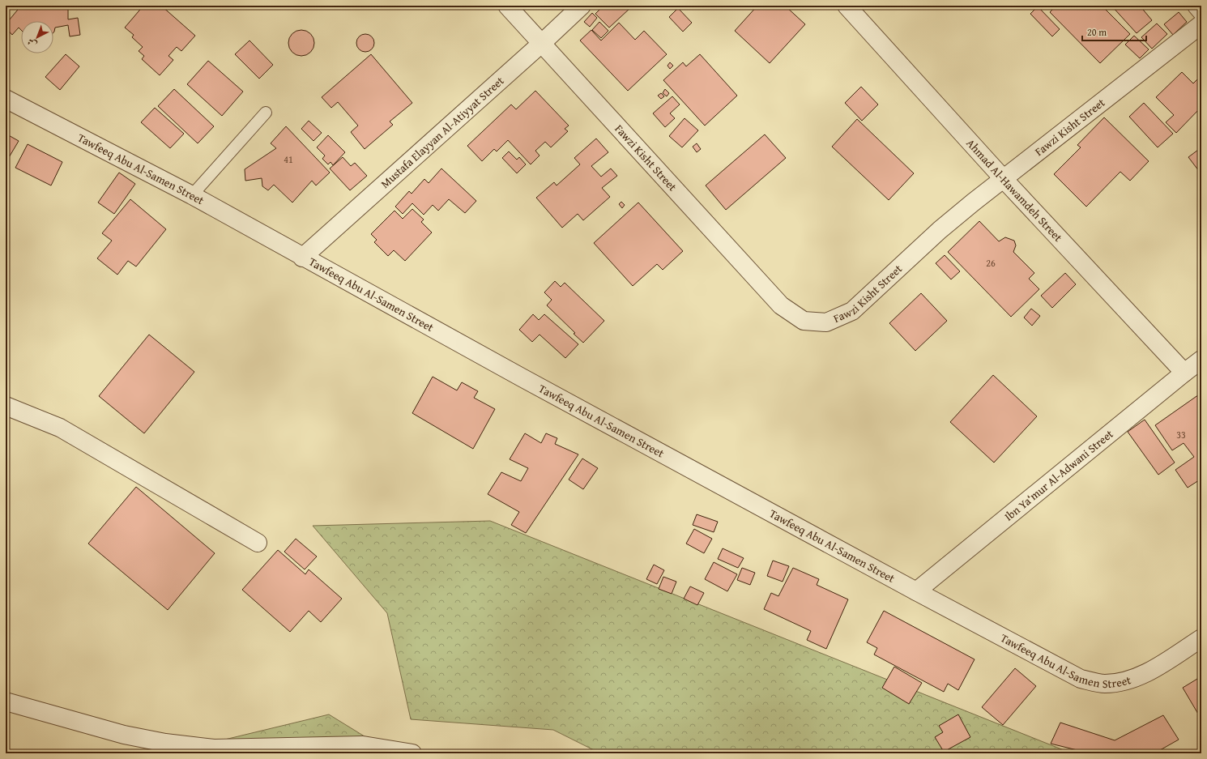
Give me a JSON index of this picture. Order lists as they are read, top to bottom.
{
  "streets": {
    "street": [
      "Fawzi Kisht Street",
      "Mustafa Elayyan Al-Atiyyat Street",
      "Tawfeeq Abu Al-Samen Street",
      "Ahmad Al-Hawamdeh Street",
      "Ibn Ya‘mur Al-Adwani Street"
    ]
  },
  "crossings": [
    ["Fawzi Kisht Street", "Mustafa Elayyan Al-Atiyyat Street"],
    ["Fawzi Kisht Street", "Ahmad Al-Hawamdeh Street"],
    ["Mustafa Elayyan Al-Atiyyat Street", "Tawfeeq Abu Al-Samen Street"],
    ["Tawfeeq Abu Al-Samen Street", "Ibn Ya‘mur Al-Adwani Street"],
    ["Ahmad Al-Hawamdeh Street", "Ibn Ya‘mur Al-Adwani Street"]
  ],
  "house_numbers": ["41", "26", "33"],
  "scale_bar": "20 m",
  "north": "bottom left"
}
